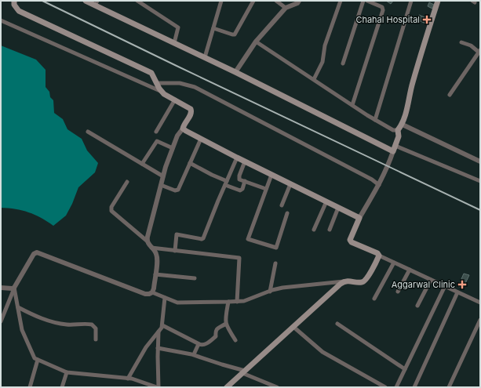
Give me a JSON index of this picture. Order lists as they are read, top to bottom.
{
  "places": {
    "health": ["Chahal Hospital", "Aggarwal Clinic"]
  }
}
